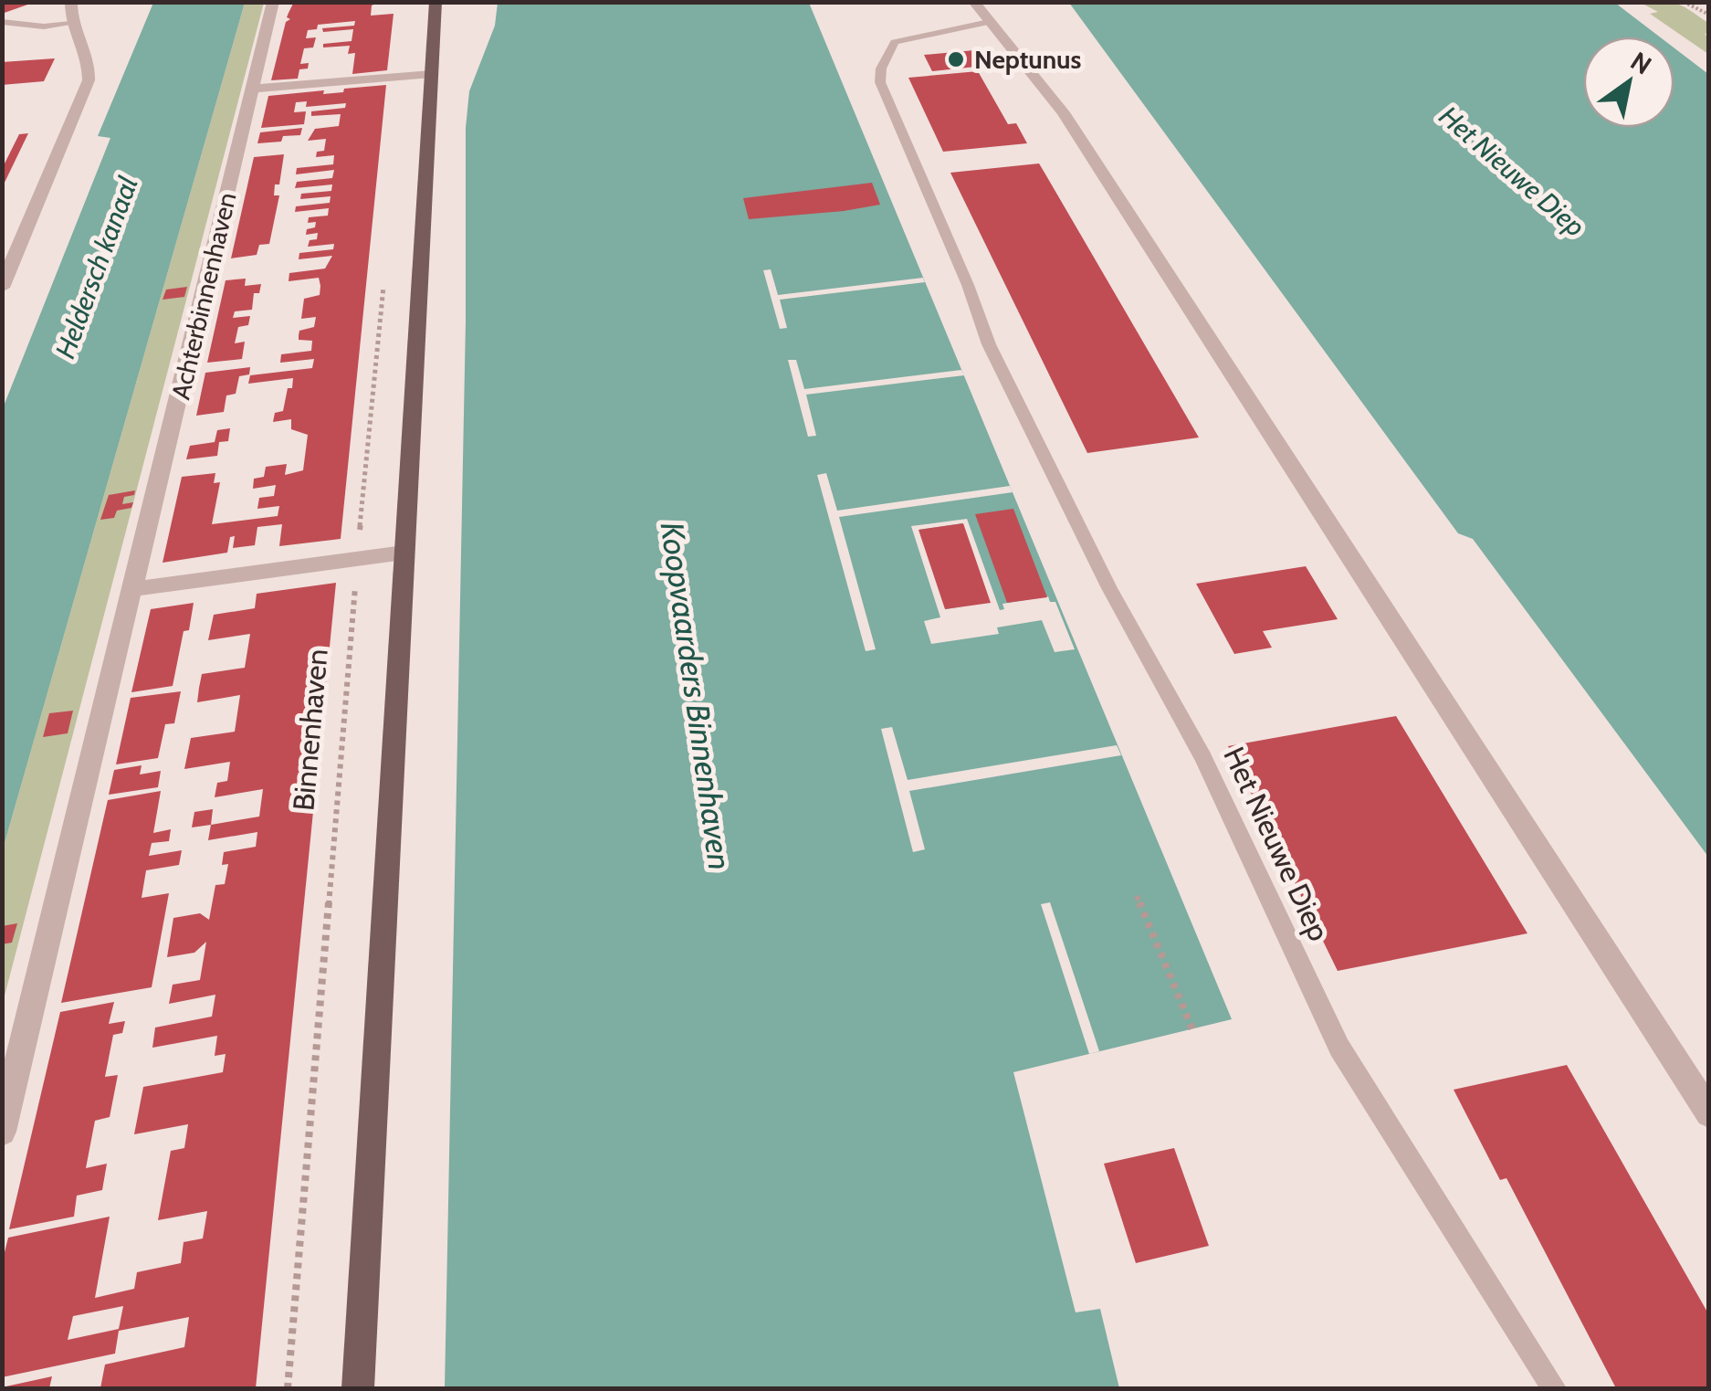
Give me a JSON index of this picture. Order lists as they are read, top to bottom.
{
  "streets": {
    "street": ["Achterbinnenhaven"],
    "lane": ["Het Nieuwe Diep"],
    "path": ["Binnenhaven"]
  },
  "water": ["Het Nieuwe Diep", "Heldersch kanaal", "Koopvaarders Binnenhaven"],
  "places": ["Neptunus"],
  "north": "top right"
}
